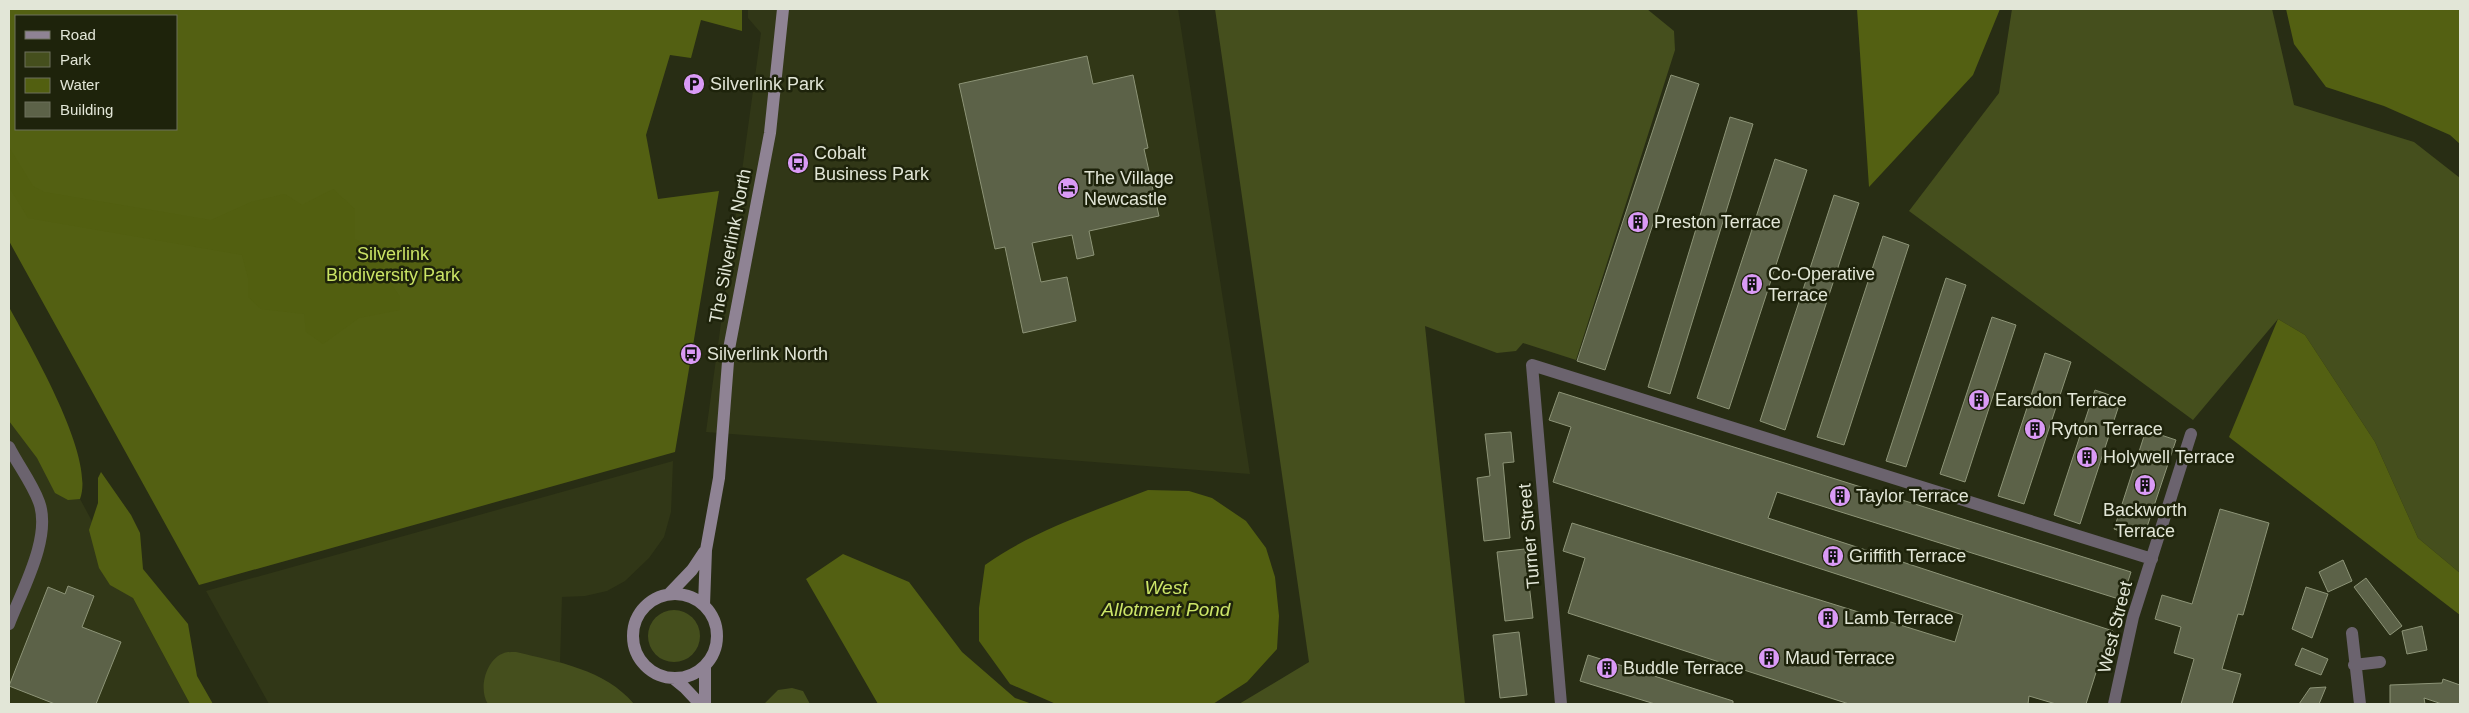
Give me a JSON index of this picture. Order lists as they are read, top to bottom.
{
  "streets": {
    "street": ["The Silverlink North", "Turner Street", "West Street"]
  },
  "crossings": [
    ["Turner Street", "West Street"]
  ],
  "water": ["West Allotment Pond"],
  "parks": ["Silverlink Biodiversity Park"],
  "places": {
    "parking": ["Silverlink Park"],
    "bus stop": ["Cobalt Business Park", "Silverlink North"],
    "hotel": ["The Village Newcastle"],
    "building": [
      "Preston Terrace",
      "Co-Operative Terrace",
      "Earsdon Terrace",
      "Ryton Terrace",
      "Holywell Terrace",
      "Backworth Terrace",
      "Taylor Terrace",
      "Griffith Terrace",
      "Lamb Terrace",
      "Maud Terrace",
      "Buddle Terrace"
    ]
  },
  "legend": [
    "Road",
    "Park",
    "Water",
    "Building"
  ]
}
